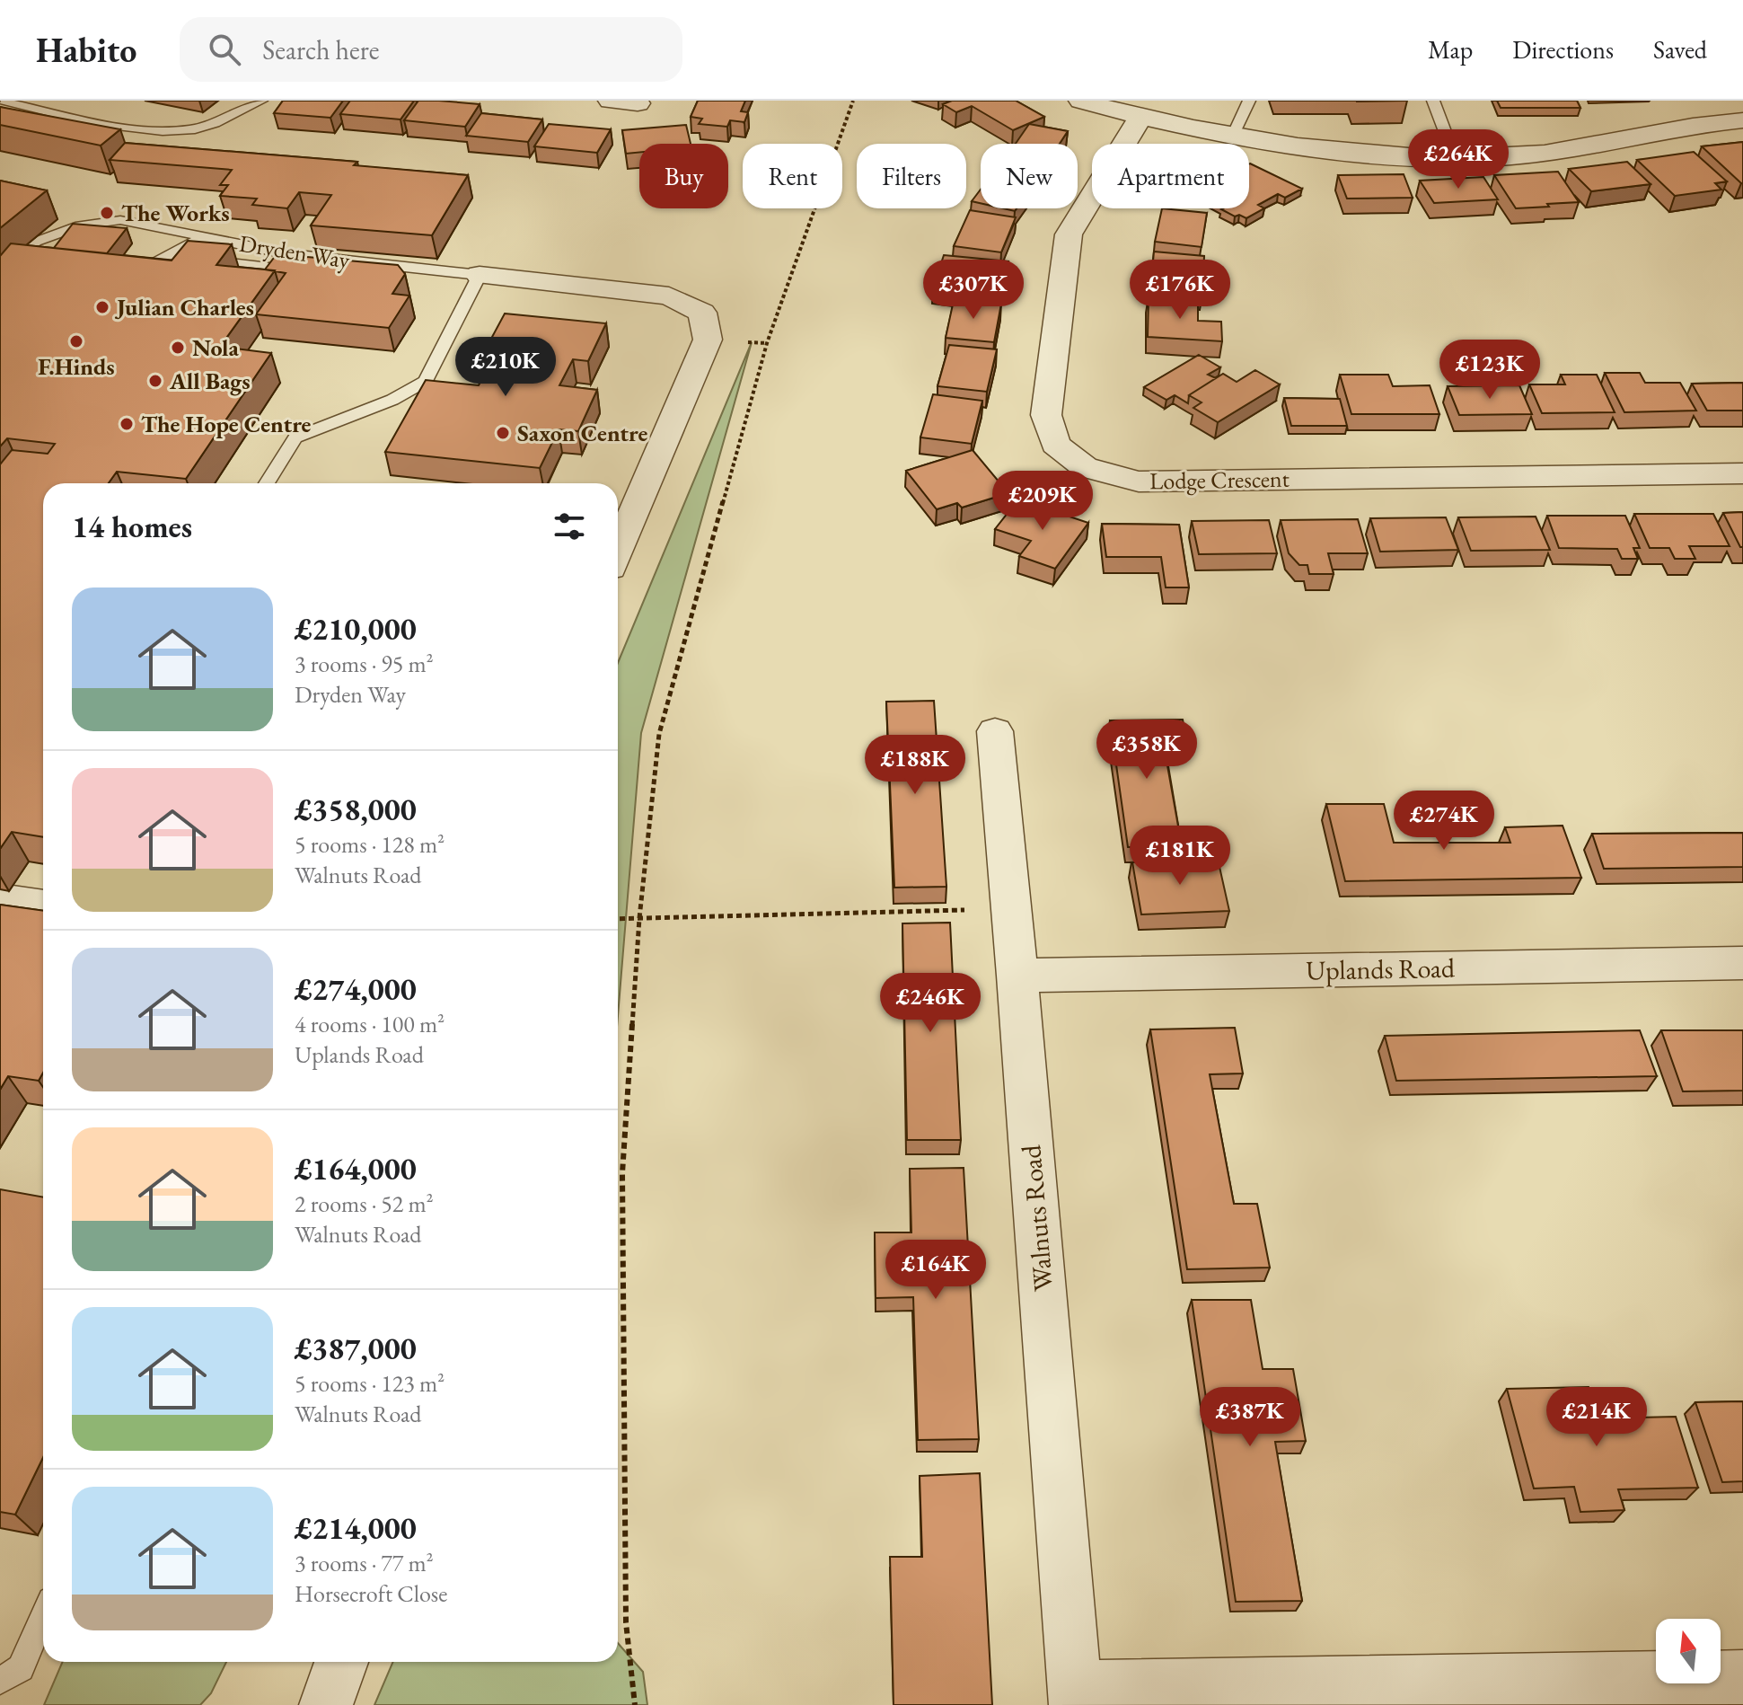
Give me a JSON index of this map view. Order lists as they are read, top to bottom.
{
  "streets": {
    "street": [
      "Dryden Way",
      "Lodge Crescent",
      "Uplands Road",
      "Walnuts Road"
    ]
  },
  "crossings": [
    ["Uplands Road", "Walnuts Road"]
  ],
  "places": [
    "The Works",
    "Julian Charles",
    "F.Hinds",
    "Nola",
    "All Bags",
    "The Hope Centre",
    "Saxon Centre"
  ],
  "north": "top",
  "page": {
    "header": "Habito",
    "search": "Search here",
    "nav": ["Map", "Directions", "Saved"],
    "price": [
      "£264K",
      "£307K",
      "£176K",
      "£210K",
      "£123K",
      "£209K",
      "£358K",
      "£188K",
      "£274K",
      "£181K",
      "£246K",
      "£164K",
      "£387K",
      "£214K"
    ],
    "chip": [
      "Buy",
      "Rent",
      "Filters",
      "New",
      "Apartment"
    ],
    "heading": "14 homes",
    "list": [
      {
        "name": "£210,000",
        "note": "3 rooms · 95 m² · Dryden Way"
      },
      {
        "name": "£358,000",
        "note": "5 rooms · 128 m² · Walnuts Road"
      },
      {
        "name": "£274,000",
        "note": "4 rooms · 100 m² · Uplands Road"
      },
      {
        "name": "£164,000",
        "note": "2 rooms · 52 m² · Walnuts Road"
      },
      {
        "name": "£387,000",
        "note": "5 rooms · 123 m² · Walnuts Road"
      },
      {
        "name": "£214,000",
        "note": "3 rooms · 77 m² · Horsecroft Close"
      }
    ]
  }
}
